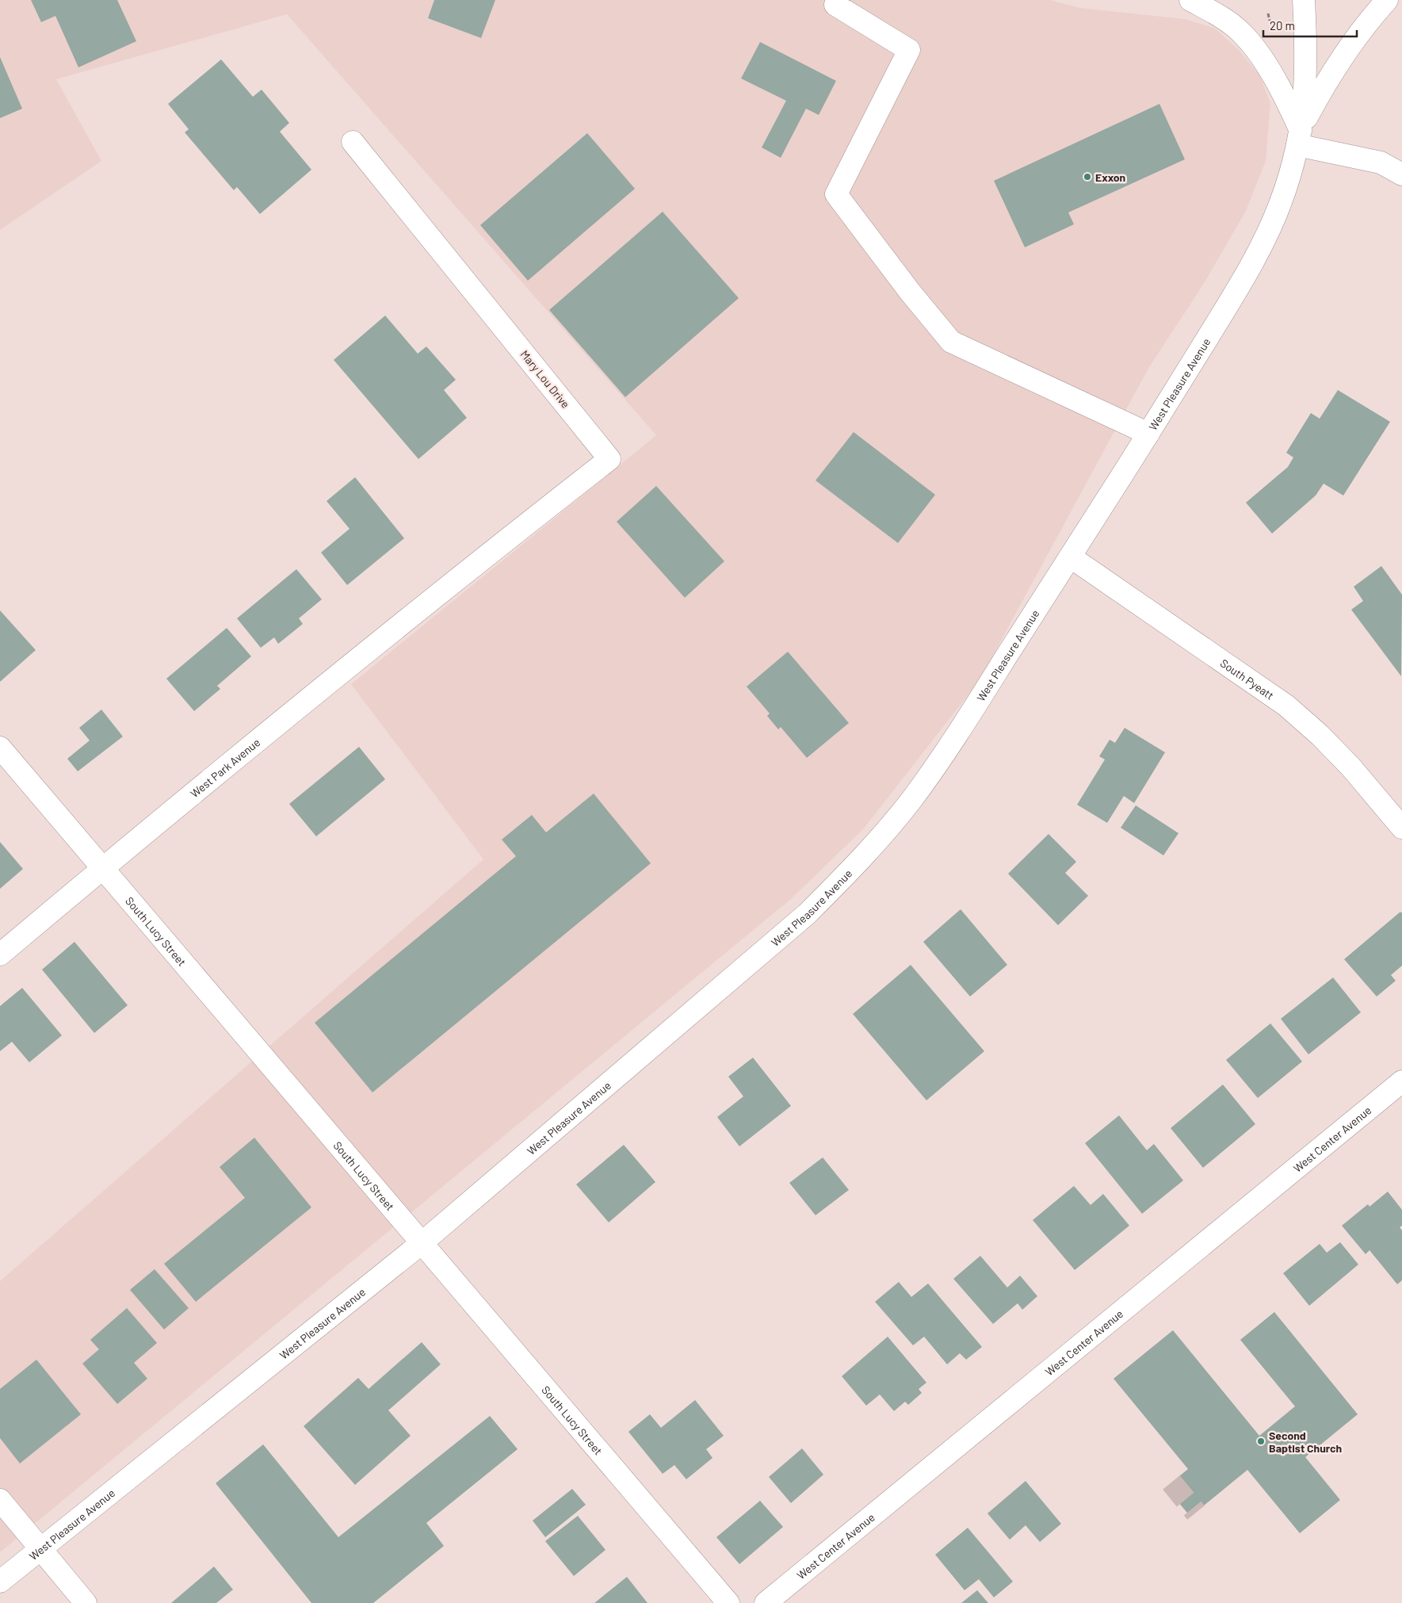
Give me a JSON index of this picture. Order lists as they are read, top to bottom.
{
  "streets": {
    "street": [
      "Mary Lou Drive",
      "West Pleasure Avenue",
      "South Pyeatt",
      "West Park Avenue",
      "South Lucy Street",
      "West Center Avenue"
    ]
  },
  "crossings": [
    ["Mary Lou Drive", "West Park Avenue"],
    ["West Pleasure Avenue", "South Pyeatt"],
    ["West Pleasure Avenue", "South Lucy Street"],
    ["West Park Avenue", "South Lucy Street"]
  ],
  "places": ["Exxon", "Second Baptist Church"],
  "scale_bar": "20 m"
}
